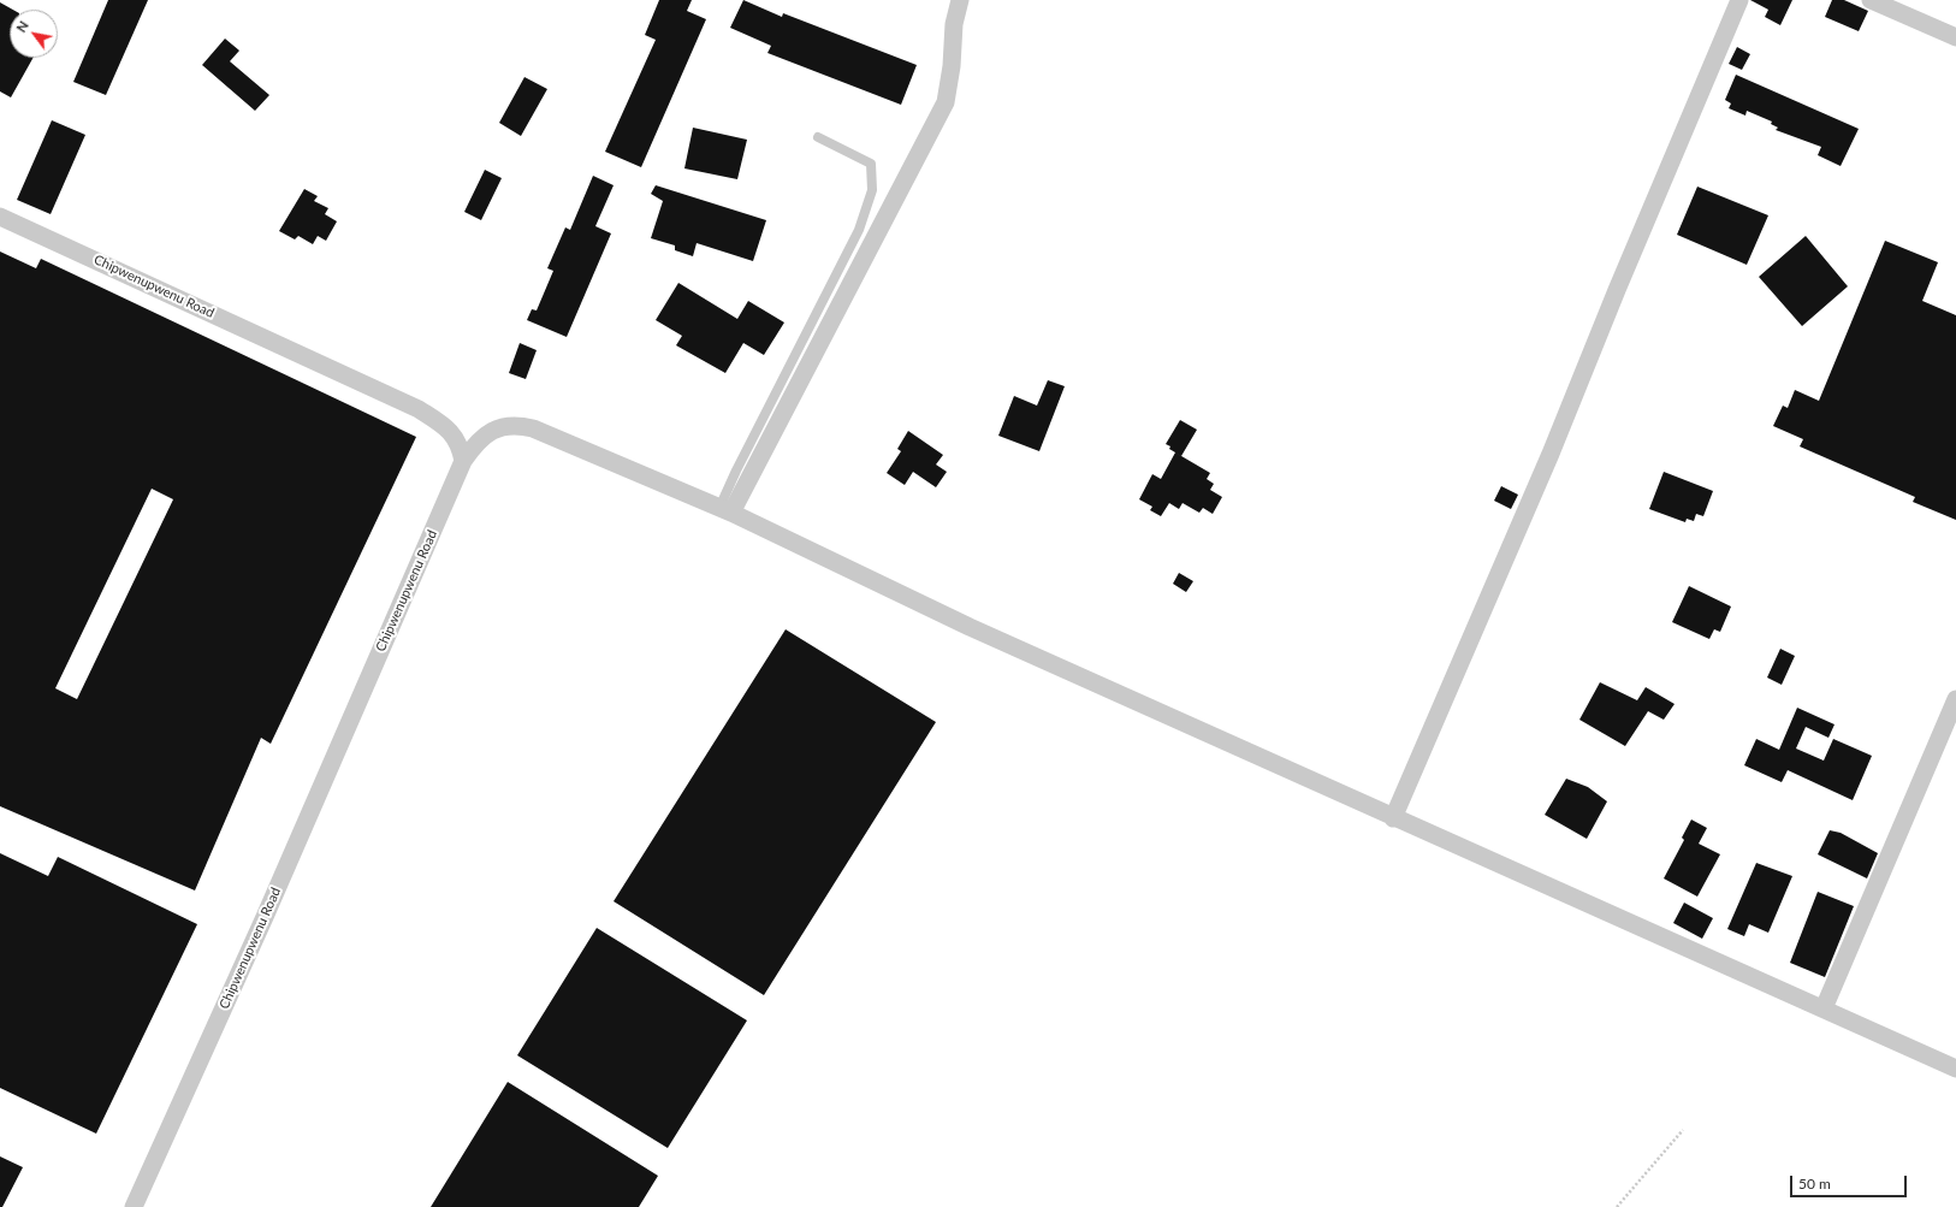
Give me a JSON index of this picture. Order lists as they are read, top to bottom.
{
  "streets": {
    "street": ["Chipwenupwenu Road"]
  },
  "scale_bar": "50 m",
  "north": "top left"
}
